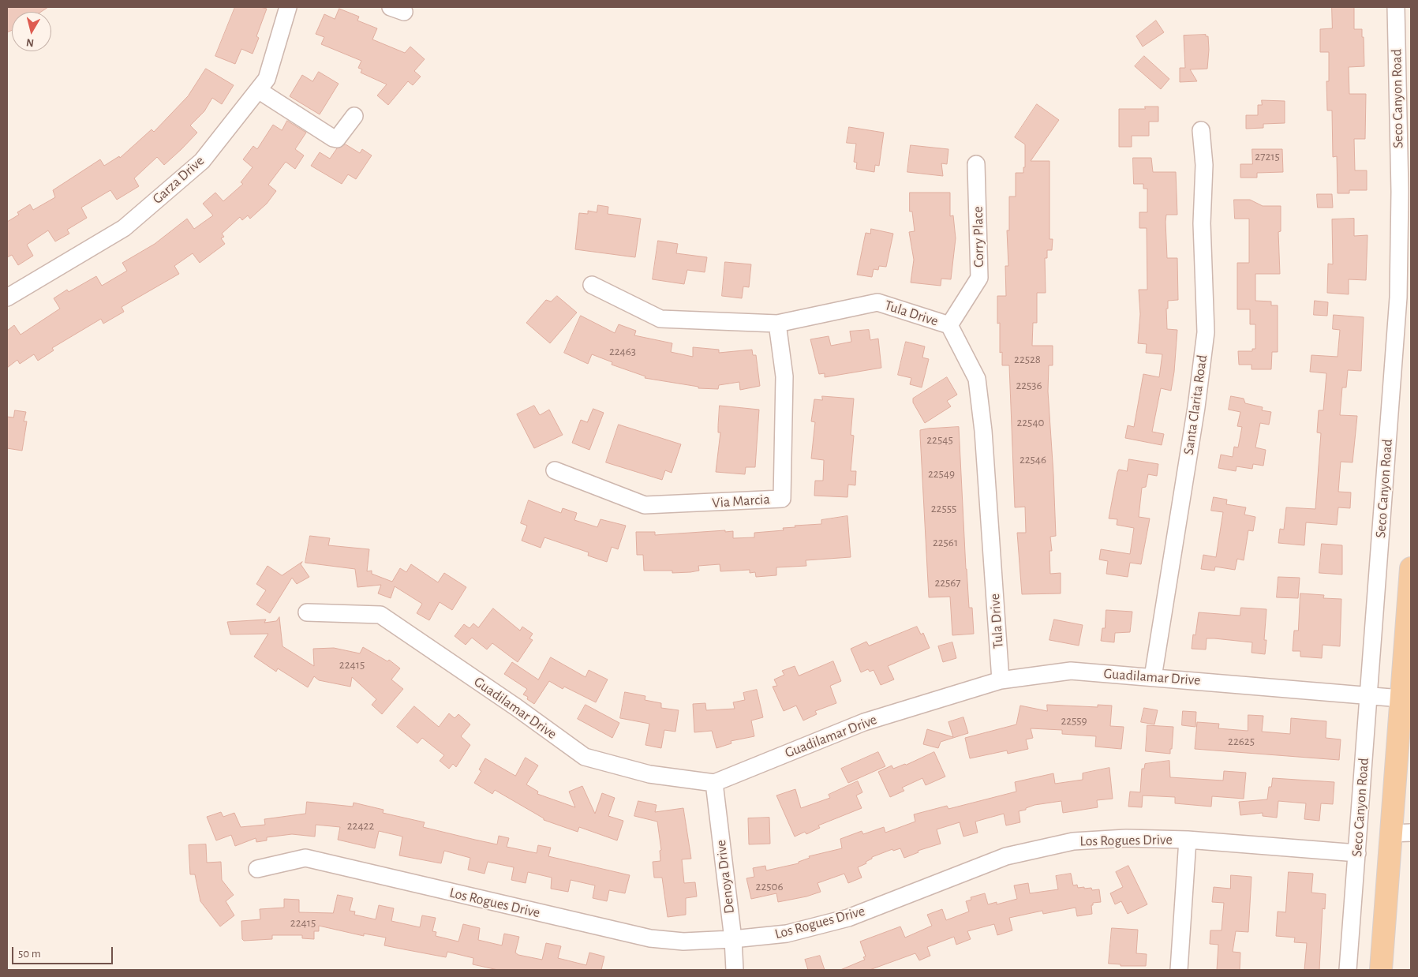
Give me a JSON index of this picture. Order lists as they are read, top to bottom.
{
  "streets": {
    "street": [
      "Seco Canyon Road",
      "Garza Drive",
      "Corry Place",
      "Tula Drive",
      "Santa Clarita Road",
      "Via Marcia",
      "Guadilamar Drive",
      "Los Rogues Drive",
      "Denoya Drive"
    ]
  },
  "crossings": [
    ["Seco Canyon Road", "Guadilamar Drive"],
    ["Seco Canyon Road", "Los Rogues Drive"],
    ["Corry Place", "Tula Drive"],
    ["Tula Drive", "Via Marcia"],
    ["Tula Drive", "Guadilamar Drive"],
    ["Santa Clarita Road", "Guadilamar Drive"],
    ["Guadilamar Drive", "Denoya Drive"],
    ["Los Rogues Drive", "Denoya Drive"]
  ],
  "house_numbers": [
    "27215",
    "22463",
    "22528",
    "22536",
    "22540",
    "22545",
    "22546",
    "22549",
    "22555",
    "22561",
    "22567",
    "22415",
    "22559",
    "22625",
    "22422",
    "22506",
    "22415"
  ],
  "scale_bar": "50 m",
  "north": "bottom"
}
